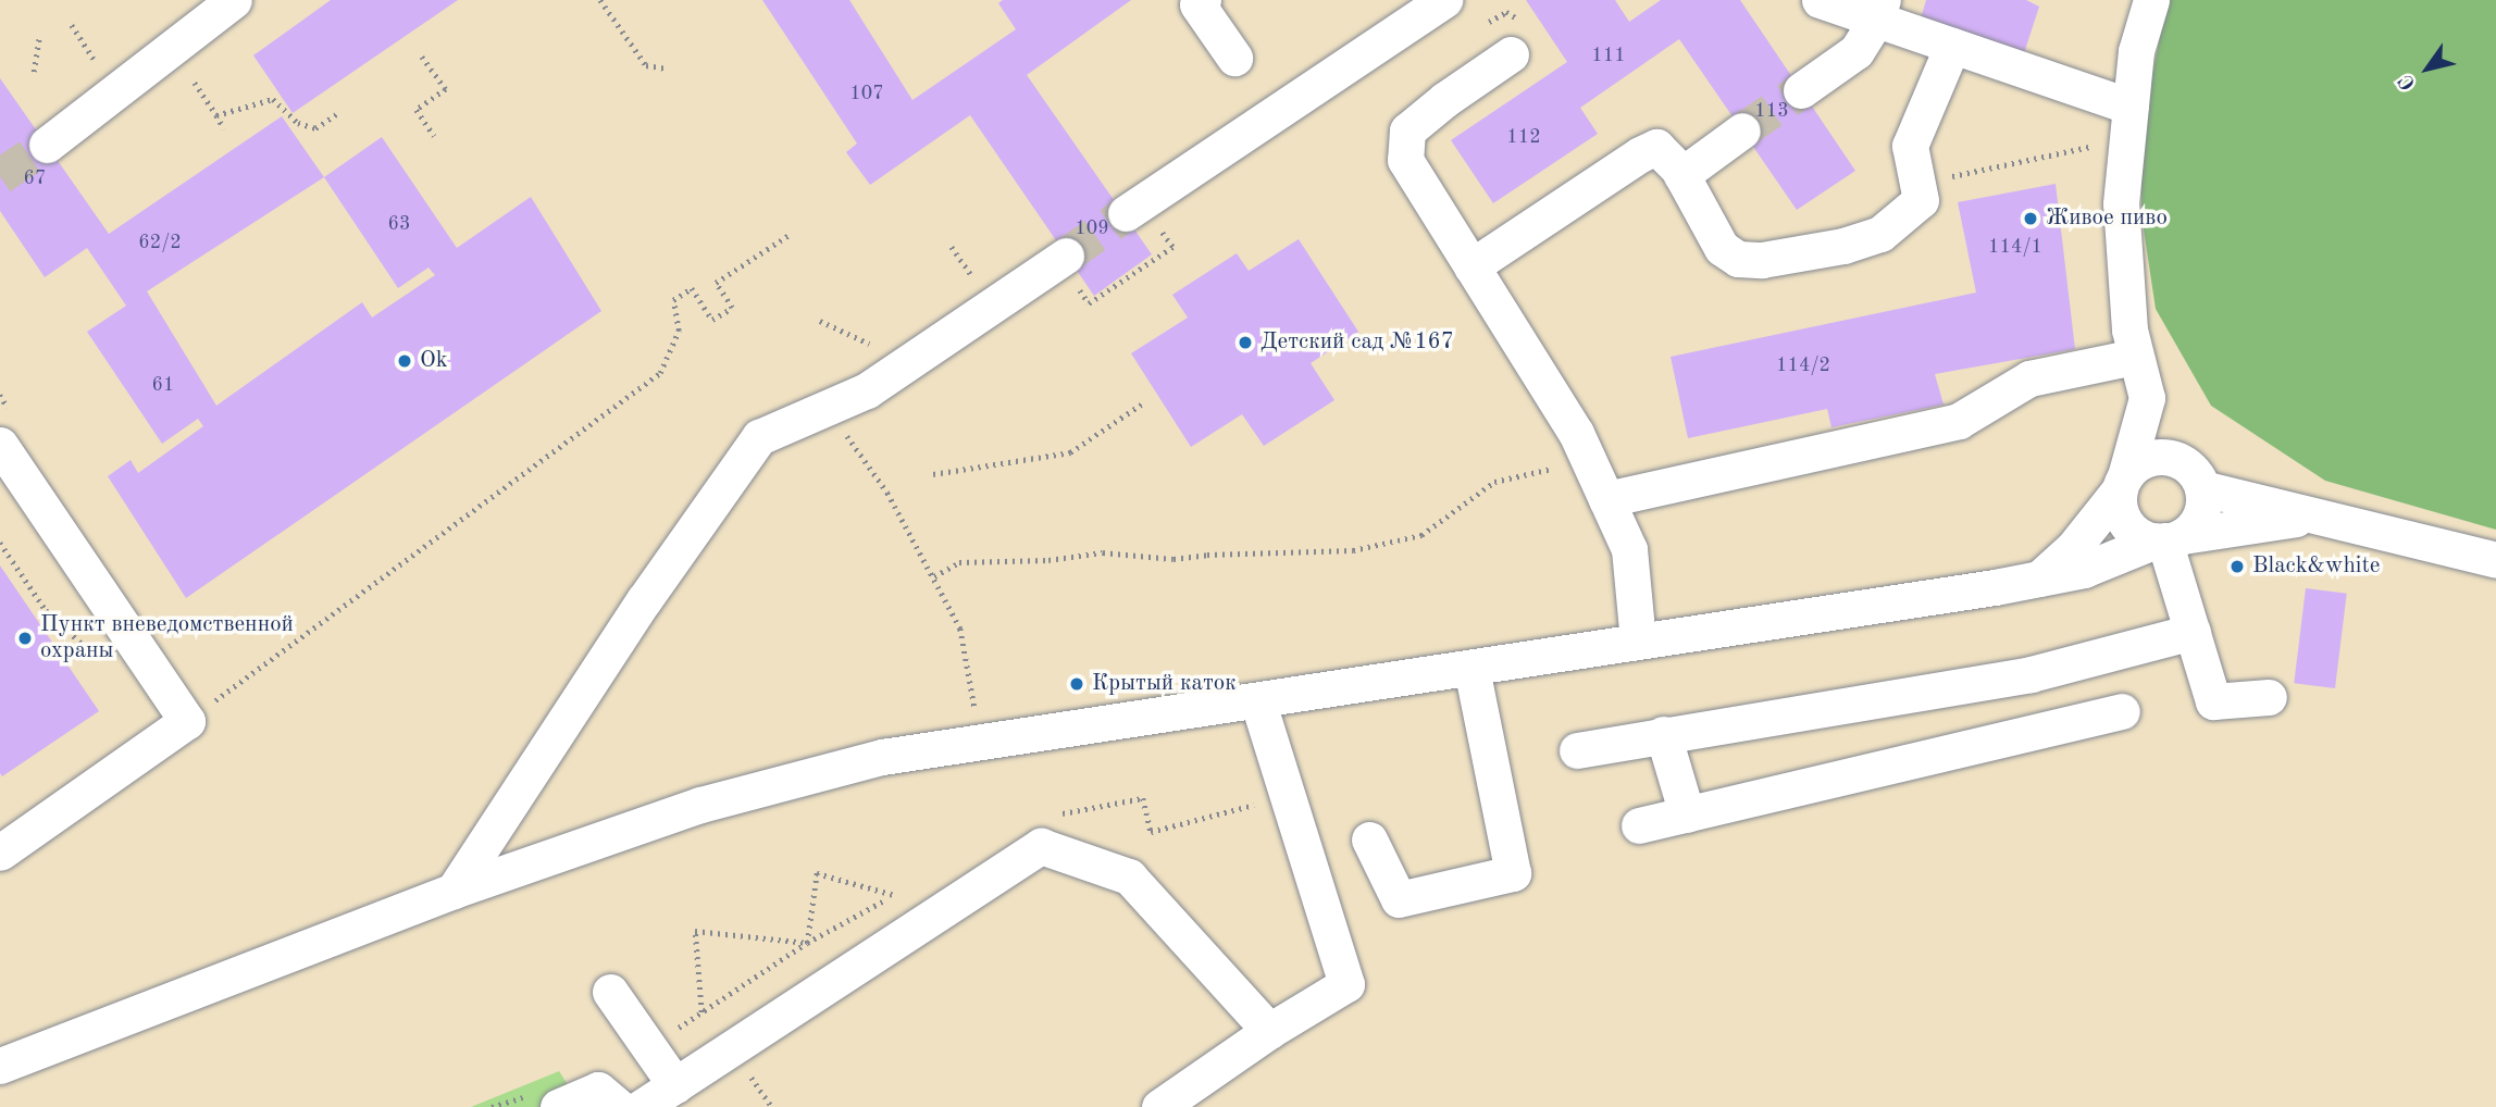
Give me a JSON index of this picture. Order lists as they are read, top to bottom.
{
  "places": [
    "Живое пиво",
    "Детский сад №167",
    "Ok",
    "Black&white",
    "Пункт вневедомственной охраны",
    "Крытый каток"
  ],
  "house_numbers": [
    "111",
    "107",
    "113",
    "112",
    "67",
    "63",
    "109",
    "62/2",
    "114/1",
    "114/2",
    "61"
  ],
  "north": "bottom left"
}
